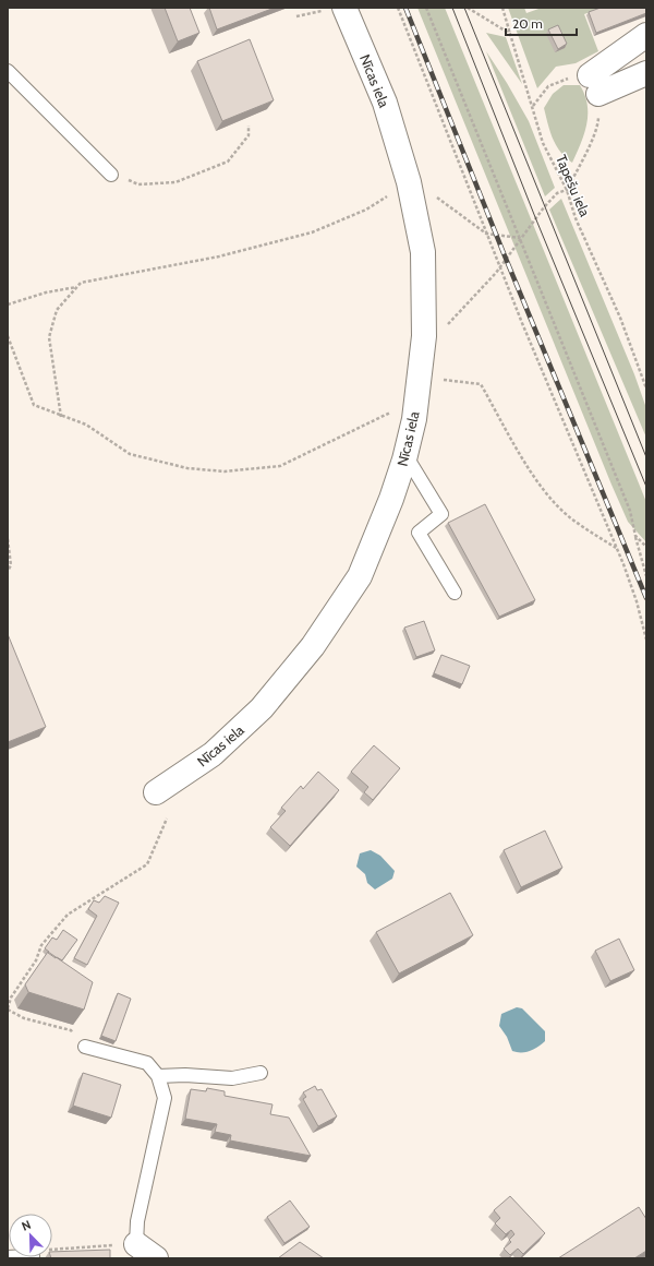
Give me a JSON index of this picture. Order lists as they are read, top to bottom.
{
  "streets": {
    "street": ["Nīcas iela"],
    "path": ["Tapešu iela"]
  },
  "scale_bar": "20 m",
  "north": "top left"
}
